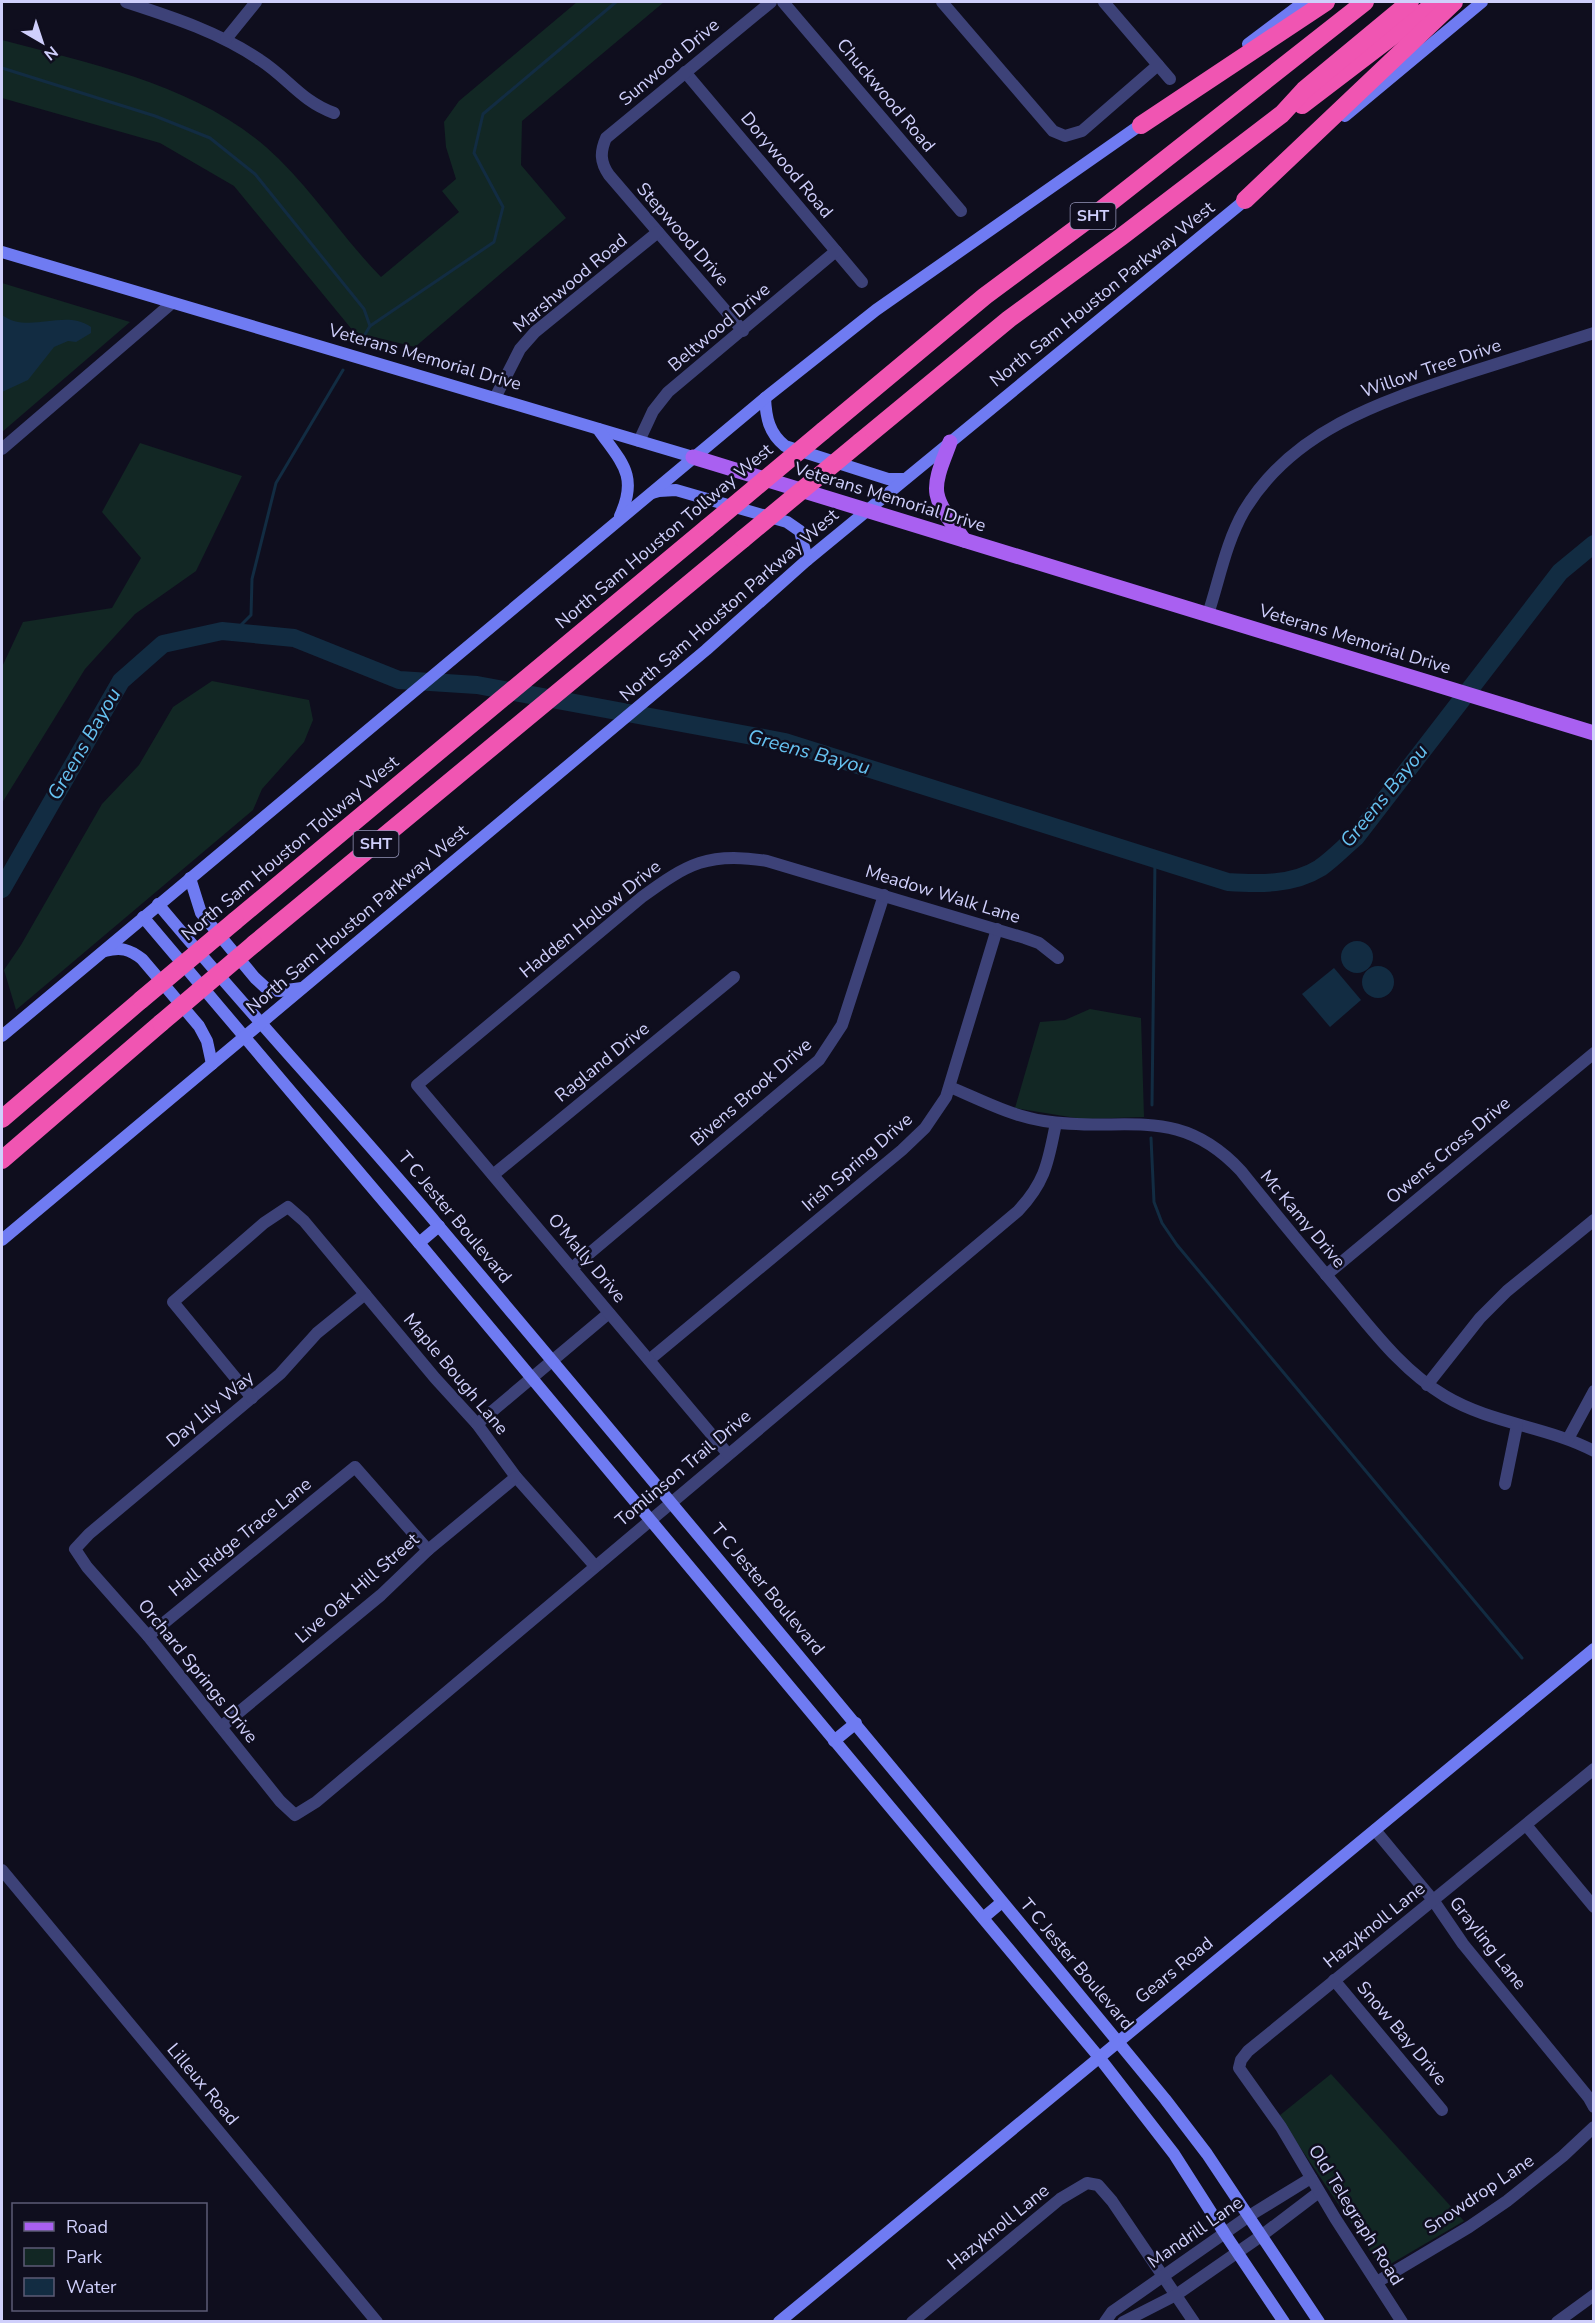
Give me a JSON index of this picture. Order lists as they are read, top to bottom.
{
  "streets": {
    "highway": ["SHT", "North Sam Houston Tollway West"],
    "main road": [
      "North Sam Houston Parkway West",
      "Veterans Memorial Drive",
      "T C Jester Boulevard",
      "Gears Road"
    ],
    "street": [
      "Sunwood Drive",
      "Chuckwood Road",
      "Dorywood Road",
      "Stepwood Drive",
      "Marshwood Road",
      "Beltwood Drive",
      "Willow Tree Drive",
      "Meadow Walk Lane",
      "Hadden Hollow Drive",
      "Ragland Drive",
      "Bivens Brook Drive",
      "Owens Cross Drive",
      "Irish Spring Drive",
      "Mc Kamy Drive",
      "O'Mally Drive",
      "Maple Bough Lane",
      "Day Lily Way",
      "Tomlinson Trail Drive",
      "Hall Ridge Trace Lane",
      "Live Oak Hill Street",
      "Orchard Springs Drive",
      "Hazyknoll Lane",
      "Grayling Lane",
      "Snow Bay Drive",
      "Lilleux Road",
      "Snowdrop Lane",
      "Old Telegraph Road",
      "Mandrill Lane"
    ]
  },
  "crossings": [
    ["Sunwood Drive", "Dorywood Road"],
    ["Sunwood Drive", "Stepwood Drive"],
    ["Dorywood Road", "Beltwood Drive"],
    ["Stepwood Drive", "Marshwood Road"],
    ["Stepwood Drive", "Beltwood Drive"],
    ["Marshwood Road", "Veterans Memorial Drive"],
    ["North Sam Houston Parkway West", "Veterans Memorial Drive"],
    ["North Sam Houston Parkway West", "T C Jester Boulevard"],
    ["Beltwood Drive", "Veterans Memorial Drive"],
    ["Veterans Memorial Drive", "Willow Tree Drive"],
    ["Meadow Walk Lane", "Hadden Hollow Drive"],
    ["Meadow Walk Lane", "Bivens Brook Drive"],
    ["Meadow Walk Lane", "Irish Spring Drive"],
    ["Hadden Hollow Drive", "O'Mally Drive"],
    ["Ragland Drive", "O'Mally Drive"],
    ["Bivens Brook Drive", "O'Mally Drive"],
    ["Owens Cross Drive", "Mc Kamy Drive"],
    ["Irish Spring Drive", "Mc Kamy Drive"],
    ["Irish Spring Drive", "O'Mally Drive"],
    ["T C Jester Boulevard", "Tomlinson Trail Drive"],
    ["T C Jester Boulevard", "Gears Road"],
    ["T C Jester Boulevard", "Mandrill Lane"],
    ["Mc Kamy Drive", "Tomlinson Trail Drive"],
    ["O'Mally Drive", "Tomlinson Trail Drive"],
    ["Maple Bough Lane", "Day Lily Way"],
    ["Maple Bough Lane", "Tomlinson Trail Drive"],
    ["Maple Bough Lane", "Live Oak Hill Street"],
    ["Day Lily Way", "Orchard Springs Drive"],
    ["Tomlinson Trail Drive", "Orchard Springs Drive"],
    ["Hall Ridge Trace Lane", "Live Oak Hill Street"],
    ["Hall Ridge Trace Lane", "Orchard Springs Drive"],
    ["Live Oak Hill Street", "Orchard Springs Drive"],
    ["Hazyknoll Lane", "Grayling Lane"],
    ["Hazyknoll Lane", "Snow Bay Drive"],
    ["Hazyknoll Lane", "Old Telegraph Road"],
    ["Hazyknoll Lane", "Mandrill Lane"],
    ["Grayling Lane", "Gears Road"],
    ["Snowdrop Lane", "Old Telegraph Road"],
    ["Old Telegraph Road", "Mandrill Lane"]
  ],
  "water": ["Greens Bayou"],
  "legend": ["Road", "Park", "Water"],
  "north": "bottom right"
}
